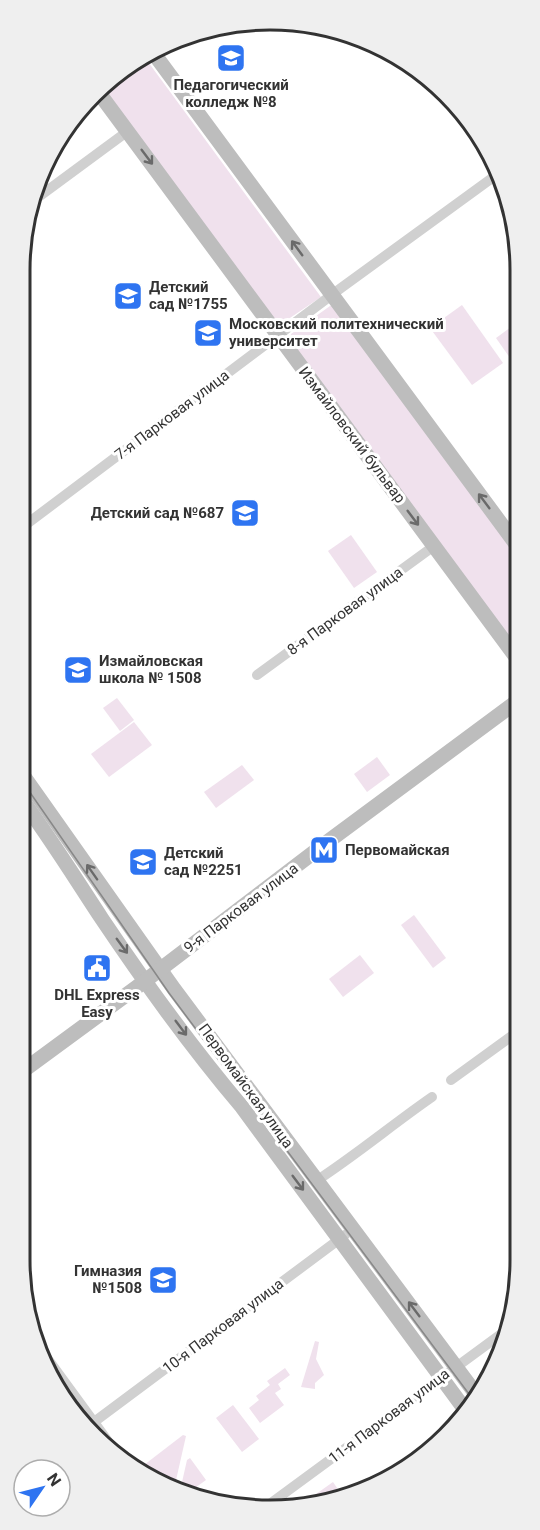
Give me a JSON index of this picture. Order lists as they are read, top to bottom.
{
  "streets": {
    "main road": ["Измайловский бульвар", "9-я Парковая улица", "Первомайская улица"],
    "street": [
      "7-я Парковая улица",
      "8-я Парковая улица",
      "10-я Парковая улица",
      "11-я Парковая улица"
    ]
  },
  "crossings": [
    ["7-я Парковая улица", "Измайловский бульвар"],
    ["Измайловский бульвар", "8-я Парковая улица"],
    ["9-я Парковая улица", "Первомайская улица"],
    ["Первомайская улица", "10-я Парковая улица"],
    ["Первомайская улица", "11-я Парковая улица"]
  ],
  "places": {
    "school or university": [
      "Педагогический колледж №8",
      "Детский сад №1755",
      "Московский политехнический университет",
      "Детский сад №687",
      "Измайловская школа № 1508",
      "Детский сад №2251",
      "Гимназия №1508"
    ],
    "metro station": ["Первомайская"],
    "public building": ["DHL Express Easy"]
  },
  "north": "top right"
}
